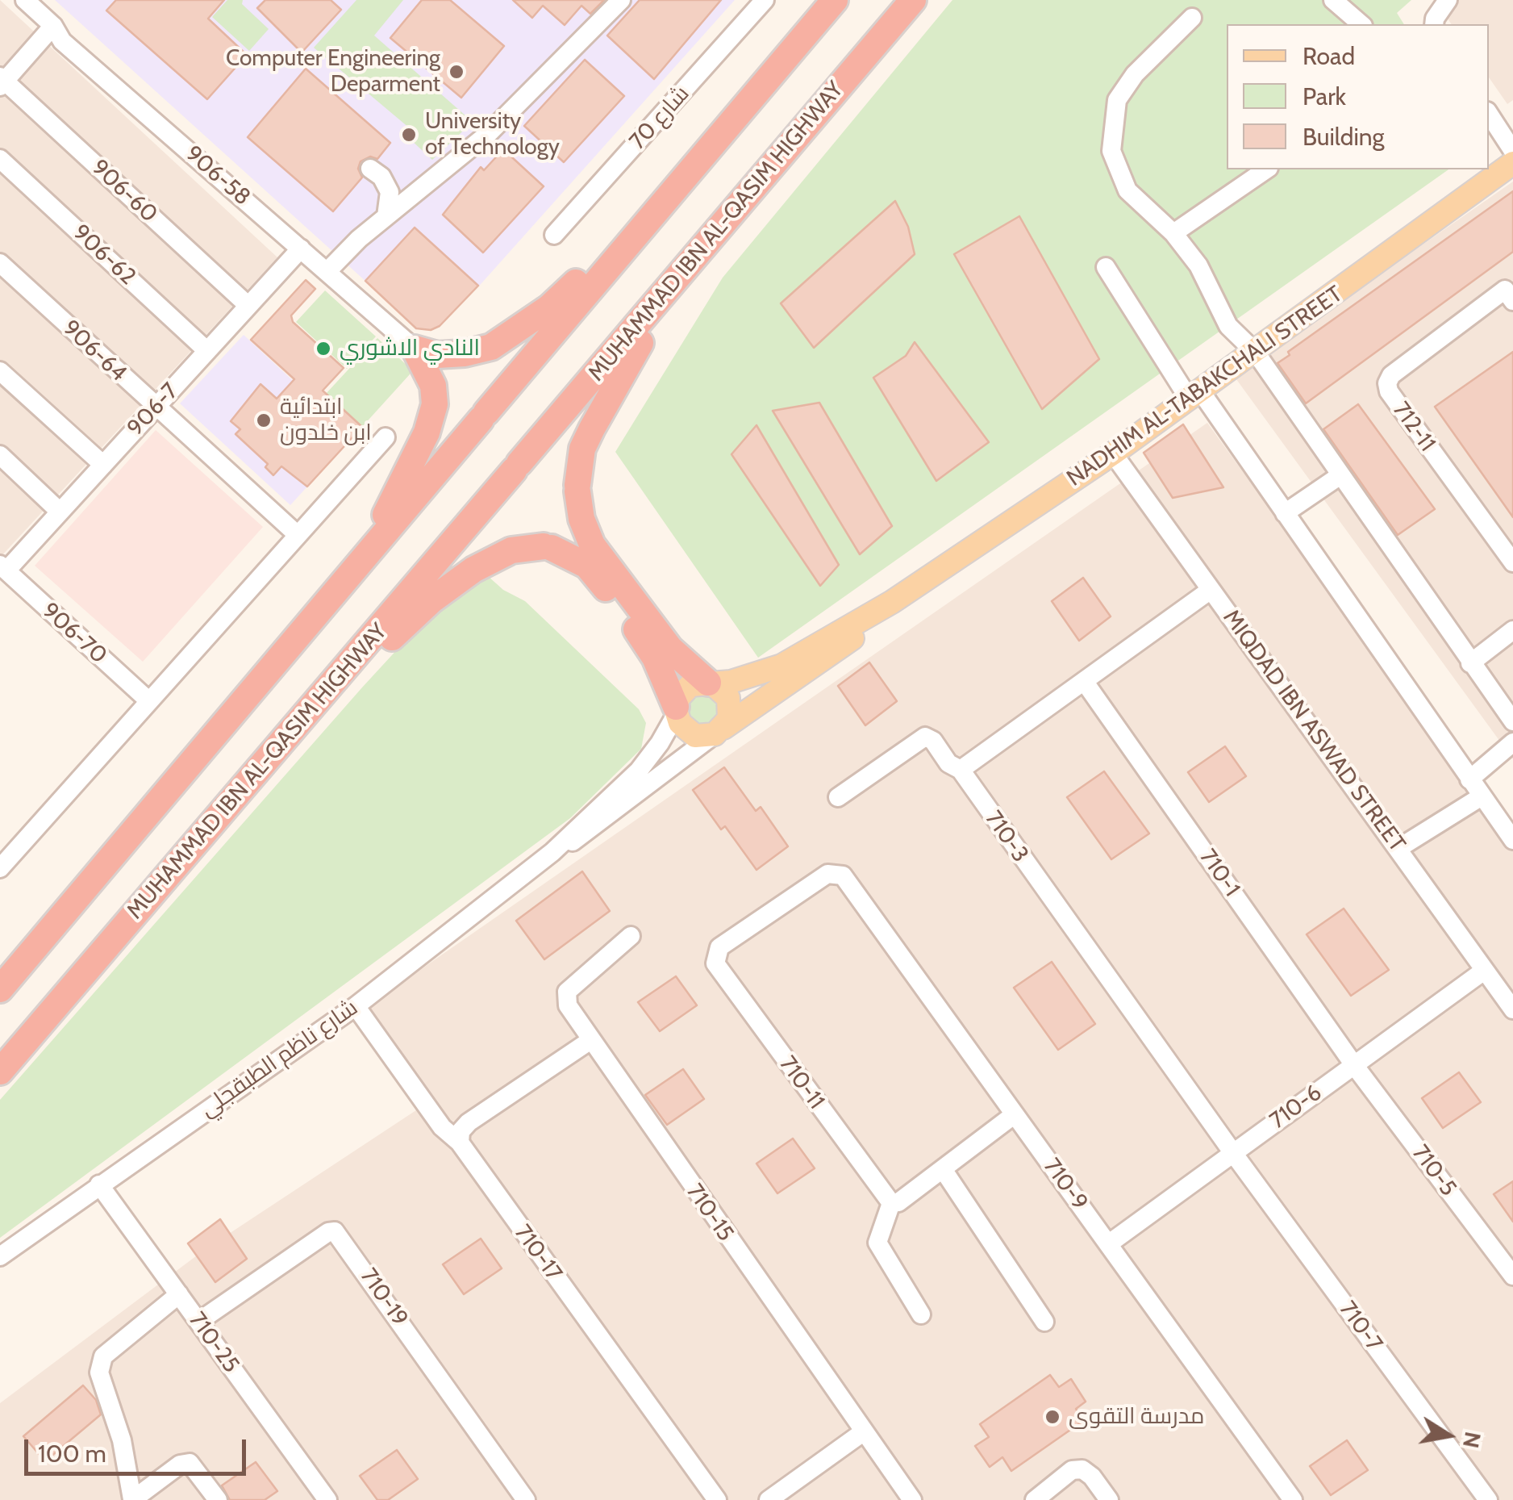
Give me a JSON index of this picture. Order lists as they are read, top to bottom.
{
  "streets": {
    "highway": ["MUHAMMAD IBN AL-QASIM HIGHWAY"],
    "main road": ["NADHIM AL-TABAKCHALI STREET"],
    "street": [
      "شارع 70",
      "906-58",
      "906-60",
      "906-62",
      "906-64",
      "906-7",
      "712-11",
      "906-70",
      "MIQDAD IBN ASWAD STREET",
      "710-3",
      "710-1",
      "شارع ناظم الطبقجلي",
      "710-11",
      "710-6",
      "710-5",
      "710-9",
      "710-15",
      "710-17",
      "710-19",
      "710-7",
      "710-25"
    ]
  },
  "crossings": [
    ["906-58", "906-7"],
    ["906-60", "906-7"],
    ["906-62", "906-7"],
    ["906-64", "906-7"],
    ["NADHIM AL-TABAKCHALI STREET", "MIQDAD IBN ASWAD STREET"],
    ["906-7", "906-70"],
    ["MIQDAD IBN ASWAD STREET", "710-6"],
    ["710-3", "710-6"],
    ["710-3", "710-7"],
    ["710-1", "710-6"],
    ["710-1", "710-5"],
    ["شارع ناظم الطبقجلي", "710-17"],
    ["شارع ناظم الطبقجلي", "710-25"],
    ["710-11", "710-9"],
    ["710-6", "710-5"],
    ["710-6", "710-9"],
    ["710-6", "710-7"],
    ["710-19", "710-25"]
  ],
  "places": [
    "Computer Engineering Deparment",
    "University of Technology",
    "النادي الاشوري",
    "ابتدائية ابن خلدون",
    "مدرسة التقوى"
  ],
  "legend": ["Road", "Park", "Building"],
  "scale_bar": "100 m",
  "north": "right"
}
